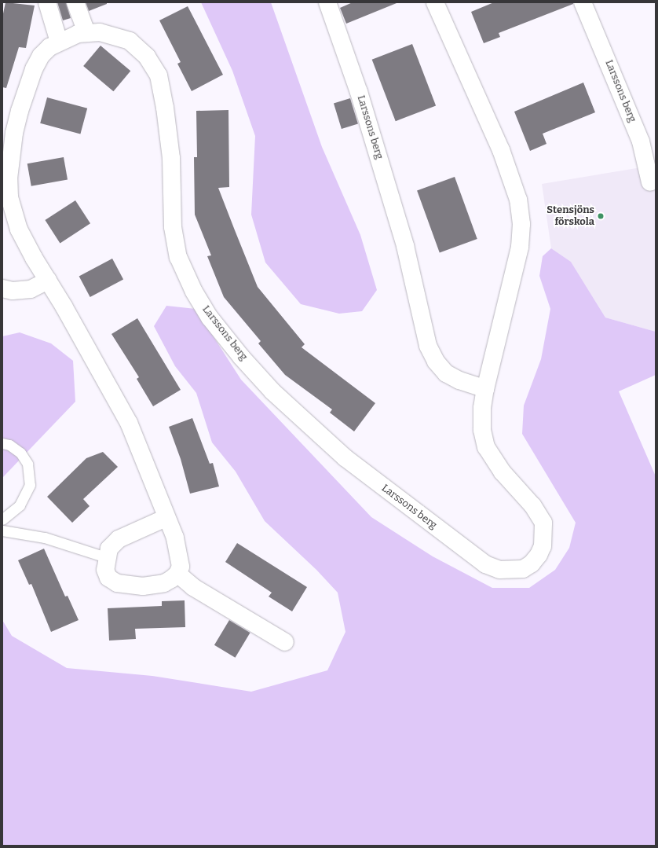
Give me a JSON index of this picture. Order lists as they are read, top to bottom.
{
  "streets": {
    "street": ["Larssons berg"]
  },
  "places": ["Stensjöns förskola"]
}
